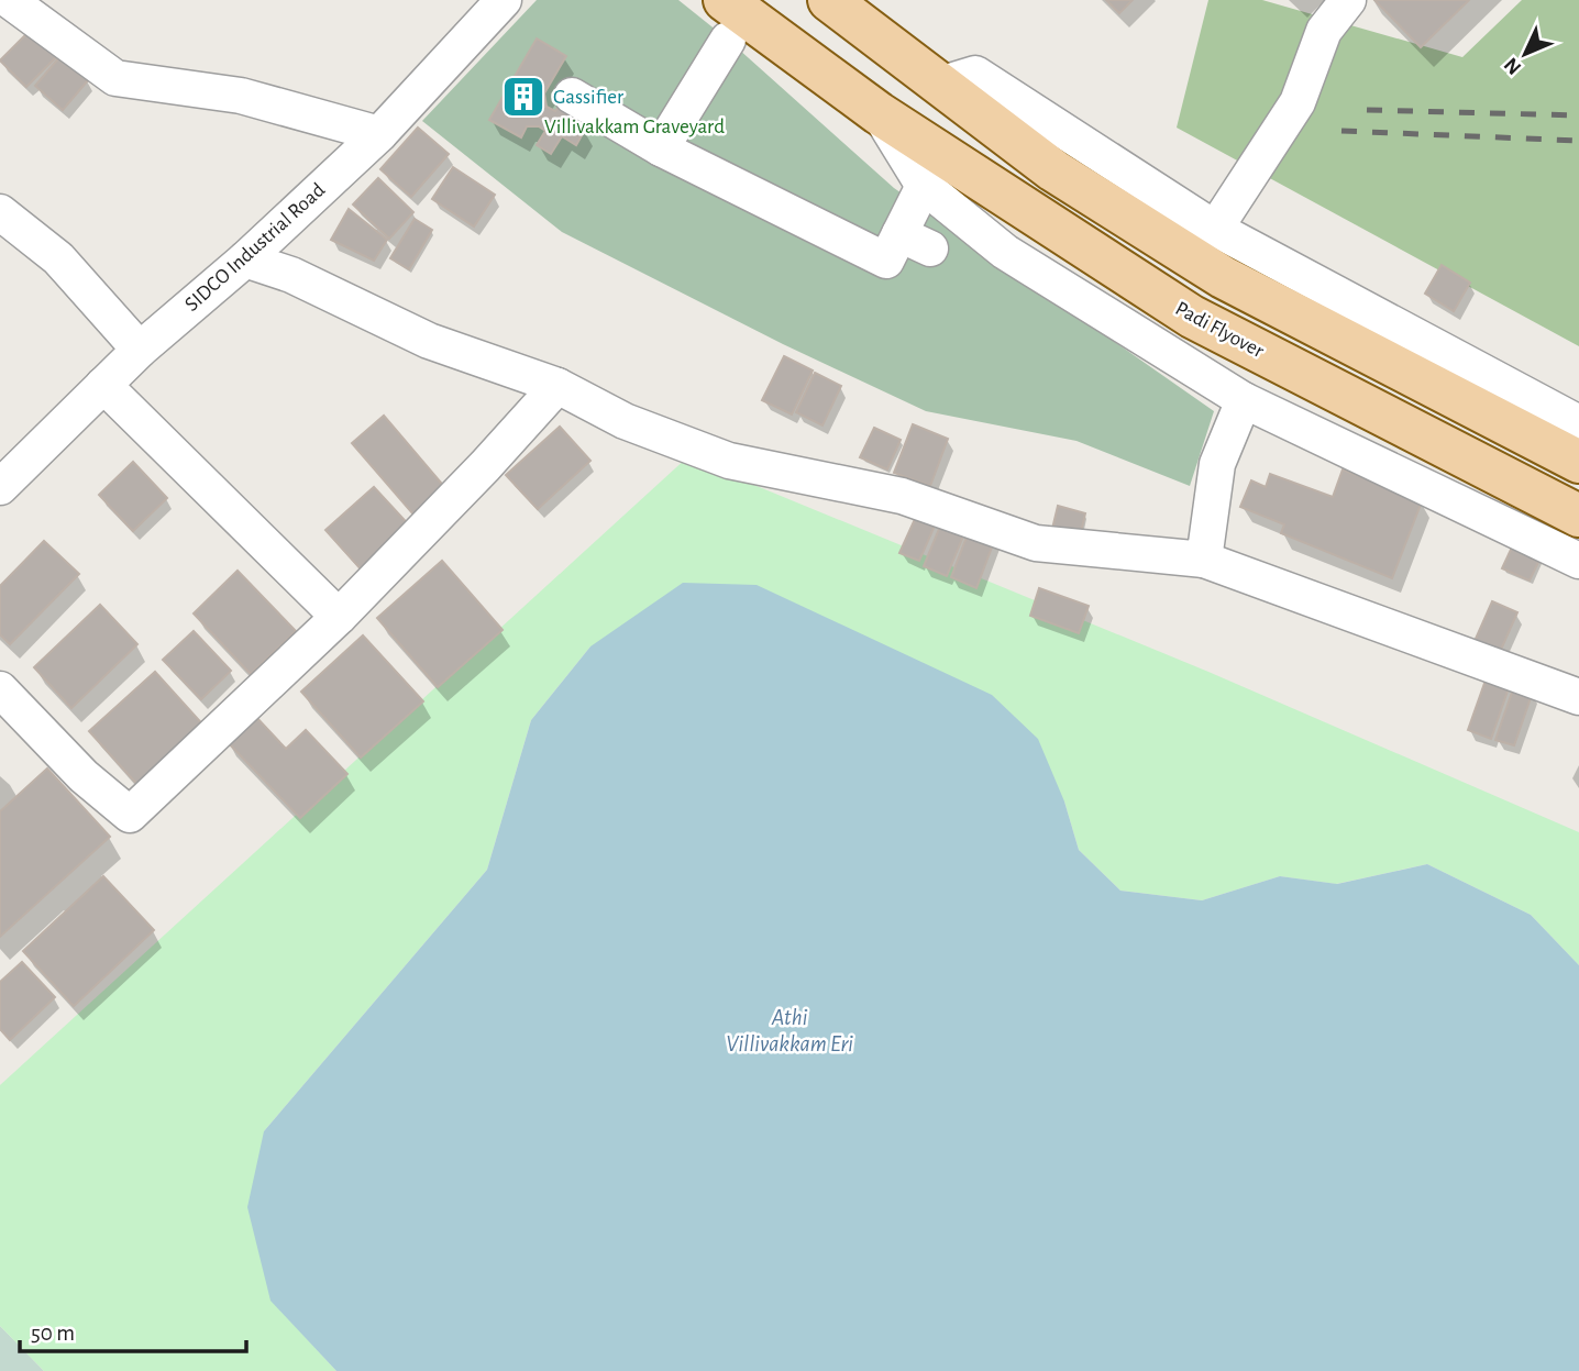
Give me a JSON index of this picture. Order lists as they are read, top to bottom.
{
  "streets": {
    "main road": ["Padi Flyover"],
    "street": ["SIDCO Industrial Road"]
  },
  "water": ["Athi Villivakkam Eri"],
  "parks": ["Villivakkam Graveyard"],
  "places": {
    "building": ["Gassifier"]
  },
  "scale_bar": "50 m",
  "north": "bottom left"
}
